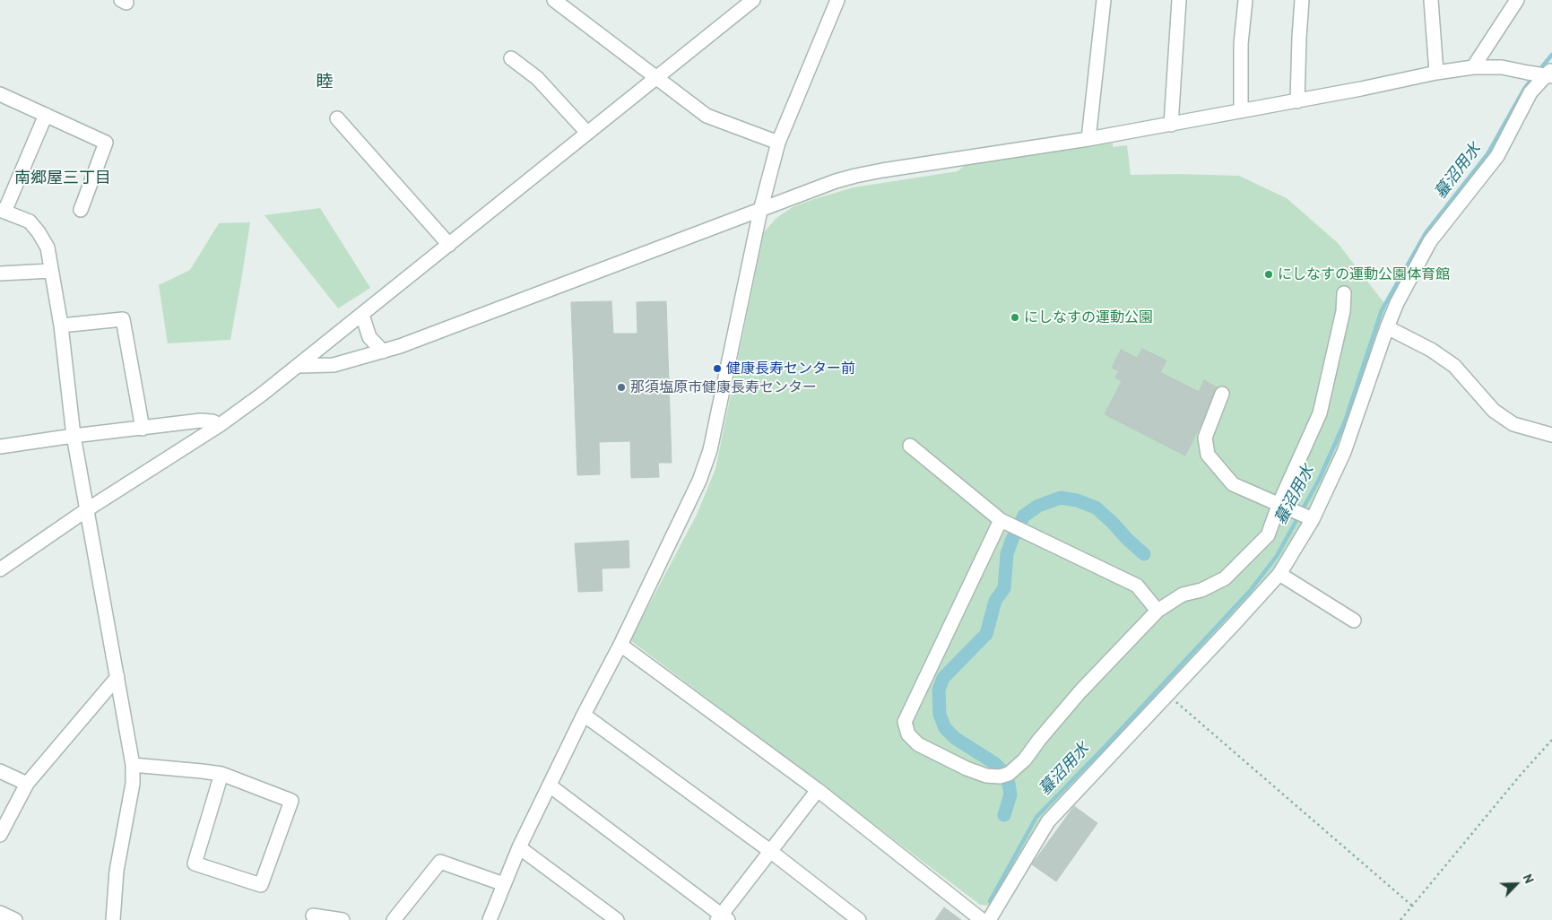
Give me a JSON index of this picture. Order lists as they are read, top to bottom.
{
  "districts": ["睦", "南郷屋三丁目"],
  "water": ["蟇沼用水"],
  "places": [
    "にしなすの運動公園体育館",
    "にしなすの運動公園",
    "健康長寿センター前",
    "那須塩原市健康長寿センター"
  ],
  "north": "top right"
}
